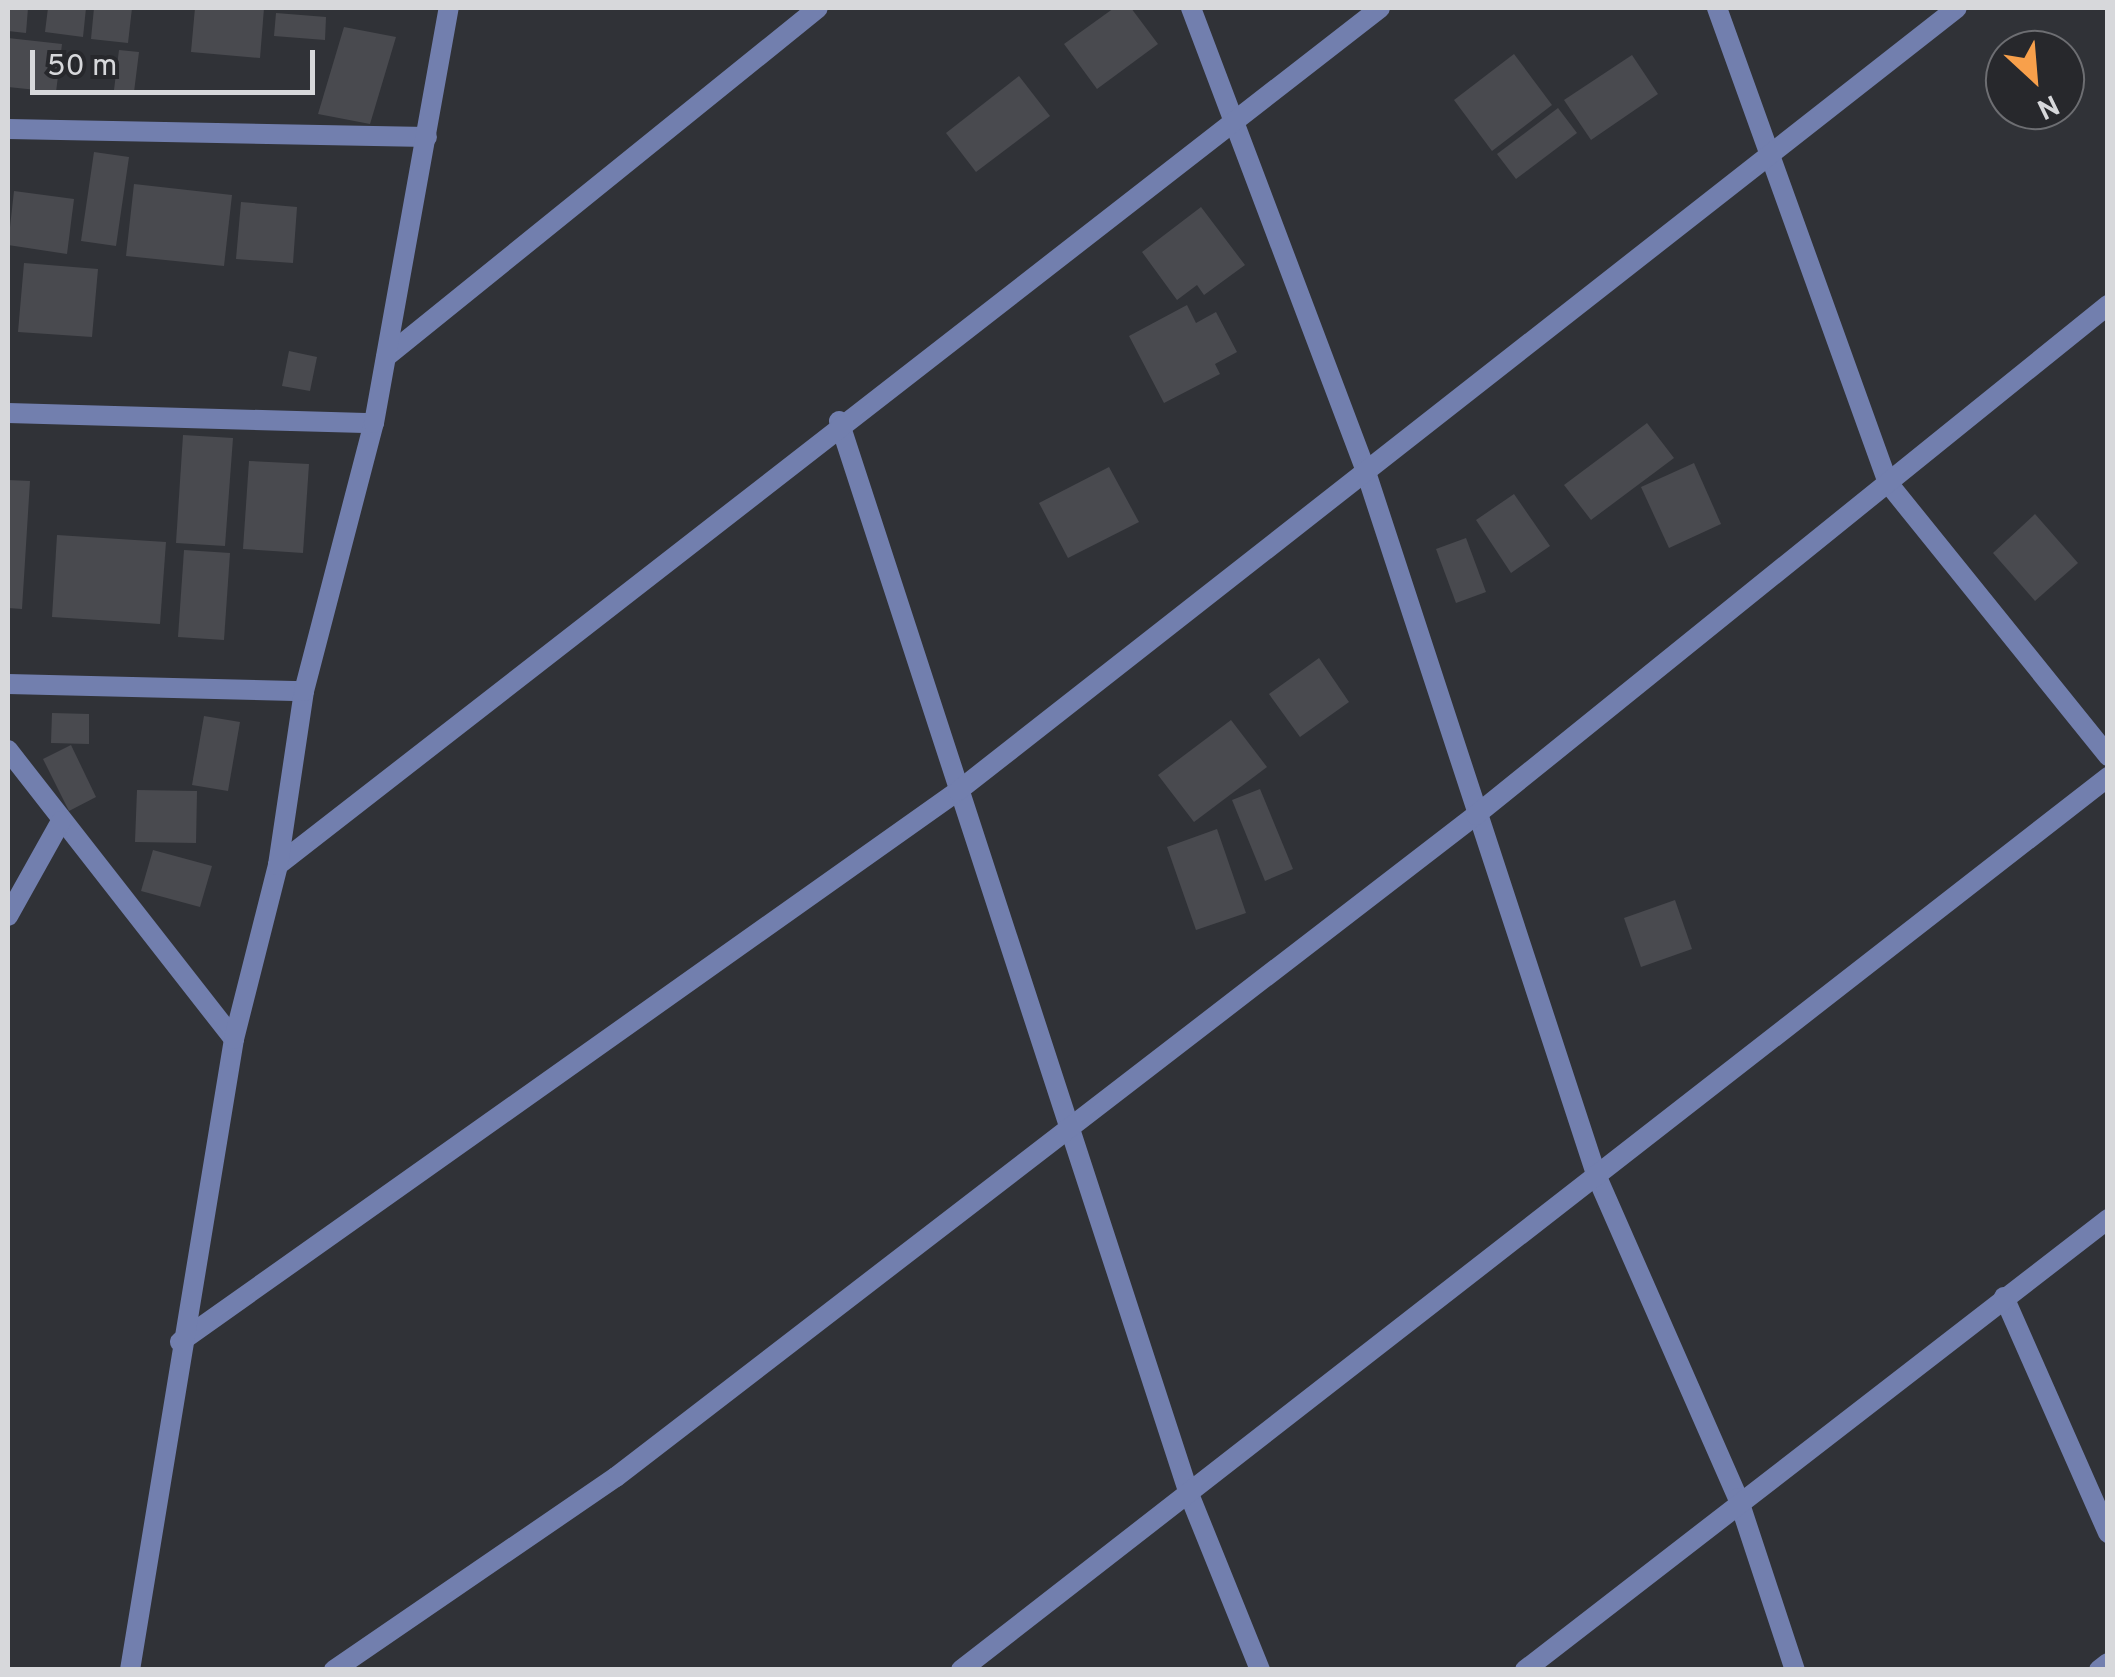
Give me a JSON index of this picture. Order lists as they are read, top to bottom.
{
  "scale_bar": "50 m",
  "north": "bottom right"
}
